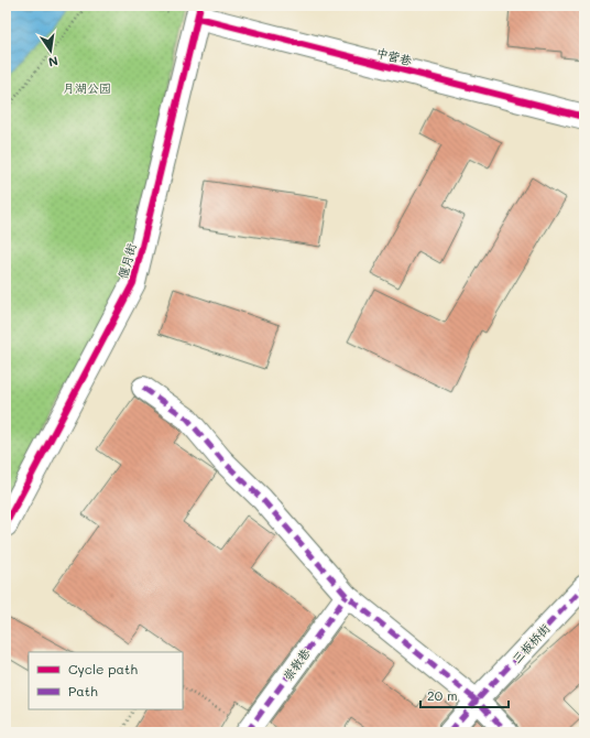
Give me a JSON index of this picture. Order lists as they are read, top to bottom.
{
  "streets": {
    "street": [
      "中营巷",
      "偃月街",
      "三板桥街",
      "崇教巷"
    ]
  },
  "crossings": [
    ["中营巷", "偃月街"]
  ],
  "parks": ["月湖公园"],
  "legend": ["Cycle path", "Path"],
  "scale_bar": "20 m",
  "north": "bottom"
}
